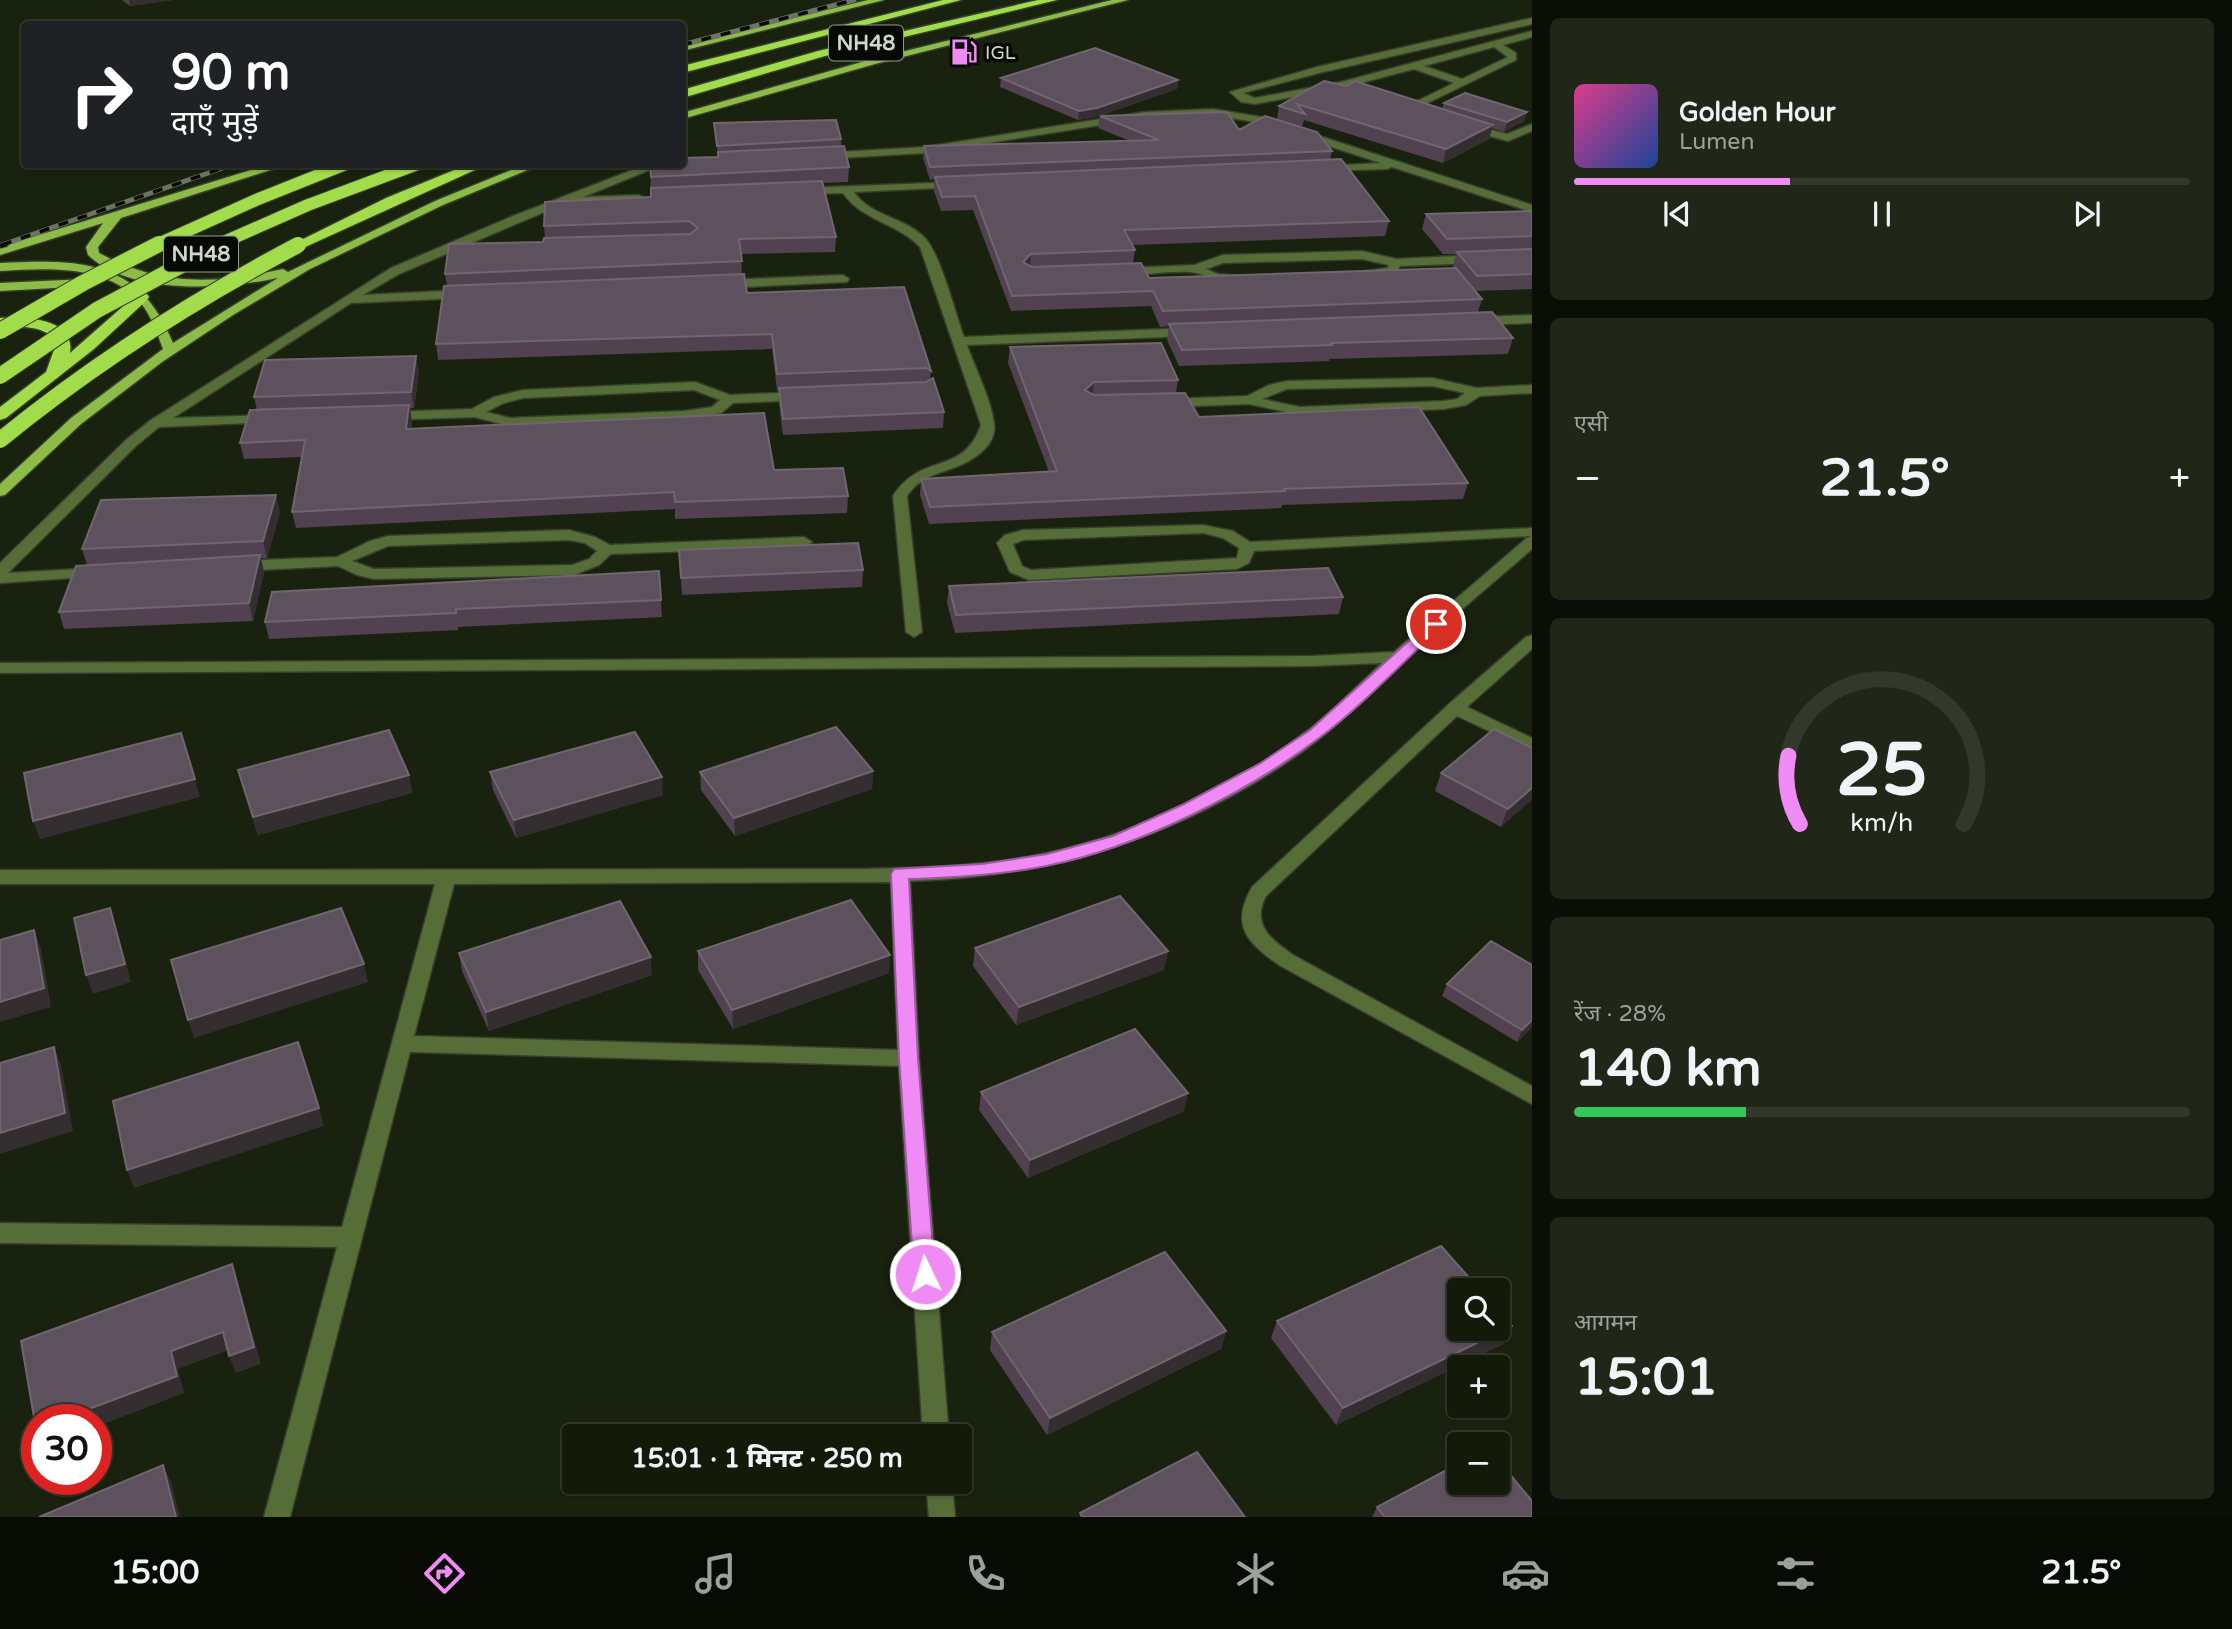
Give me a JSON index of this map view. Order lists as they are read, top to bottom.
{
  "streets": {
    "highway": ["NH48"]
  },
  "places": {
    "fuel station": ["IGL"]
  },
  "page": {
    "turn": ["90 m", "दाएँ मुड़ें"],
    "song": ["Golden Hour", "Lumen"],
    "tile": [
      "एसी",
      ["रेंज · 28%", "140 km"],
      ["आगमन", "15:01"]
    ],
    "heat": ["−", "21.5°", "+"],
    "map_buttons": ["+", "−"],
    "limit": "30",
    "trip": "15:01 · 1 मिनट · 250 m",
    "tabs": ["15:00", "21.5°"],
    "gauge": ["25", "km/h"]
  }
}
